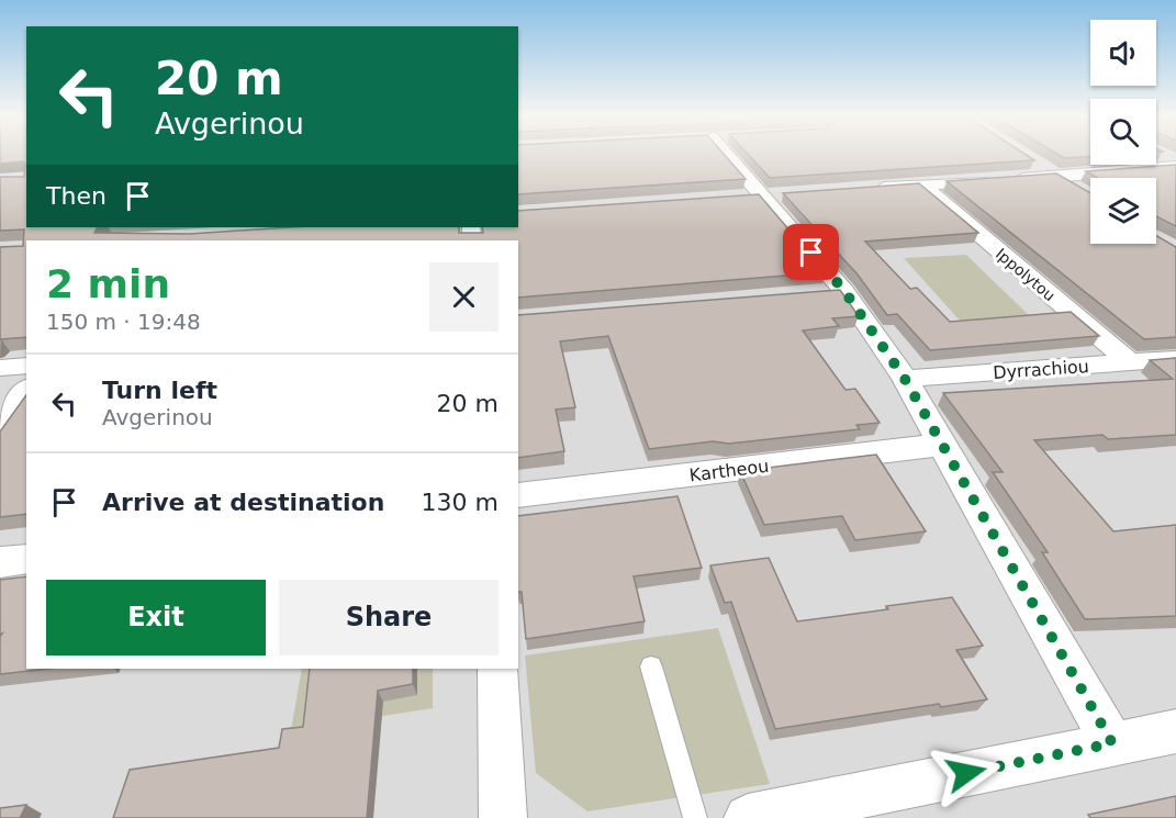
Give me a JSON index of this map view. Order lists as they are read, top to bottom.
{
  "streets": {
    "street": ["Ippolytou", "Dyrrachiou", "Kartheou"]
  },
  "crossings": [
    ["Ippolytou", "Dyrrachiou"]
  ],
  "page": {
    "turn": ["20 m", "Avgerinou"],
    "then": "Then",
    "heading": ["2 min", "150 m · 19:48"],
    "list": [
      {
        "name": "Turn left",
        "note": "Avgerinou",
        "value": "20 m"
      },
      {
        "name": "Arrive at destination",
        "value": "130 m"
      }
    ],
    "buttons": ["Exit", "Share"]
  }
}
